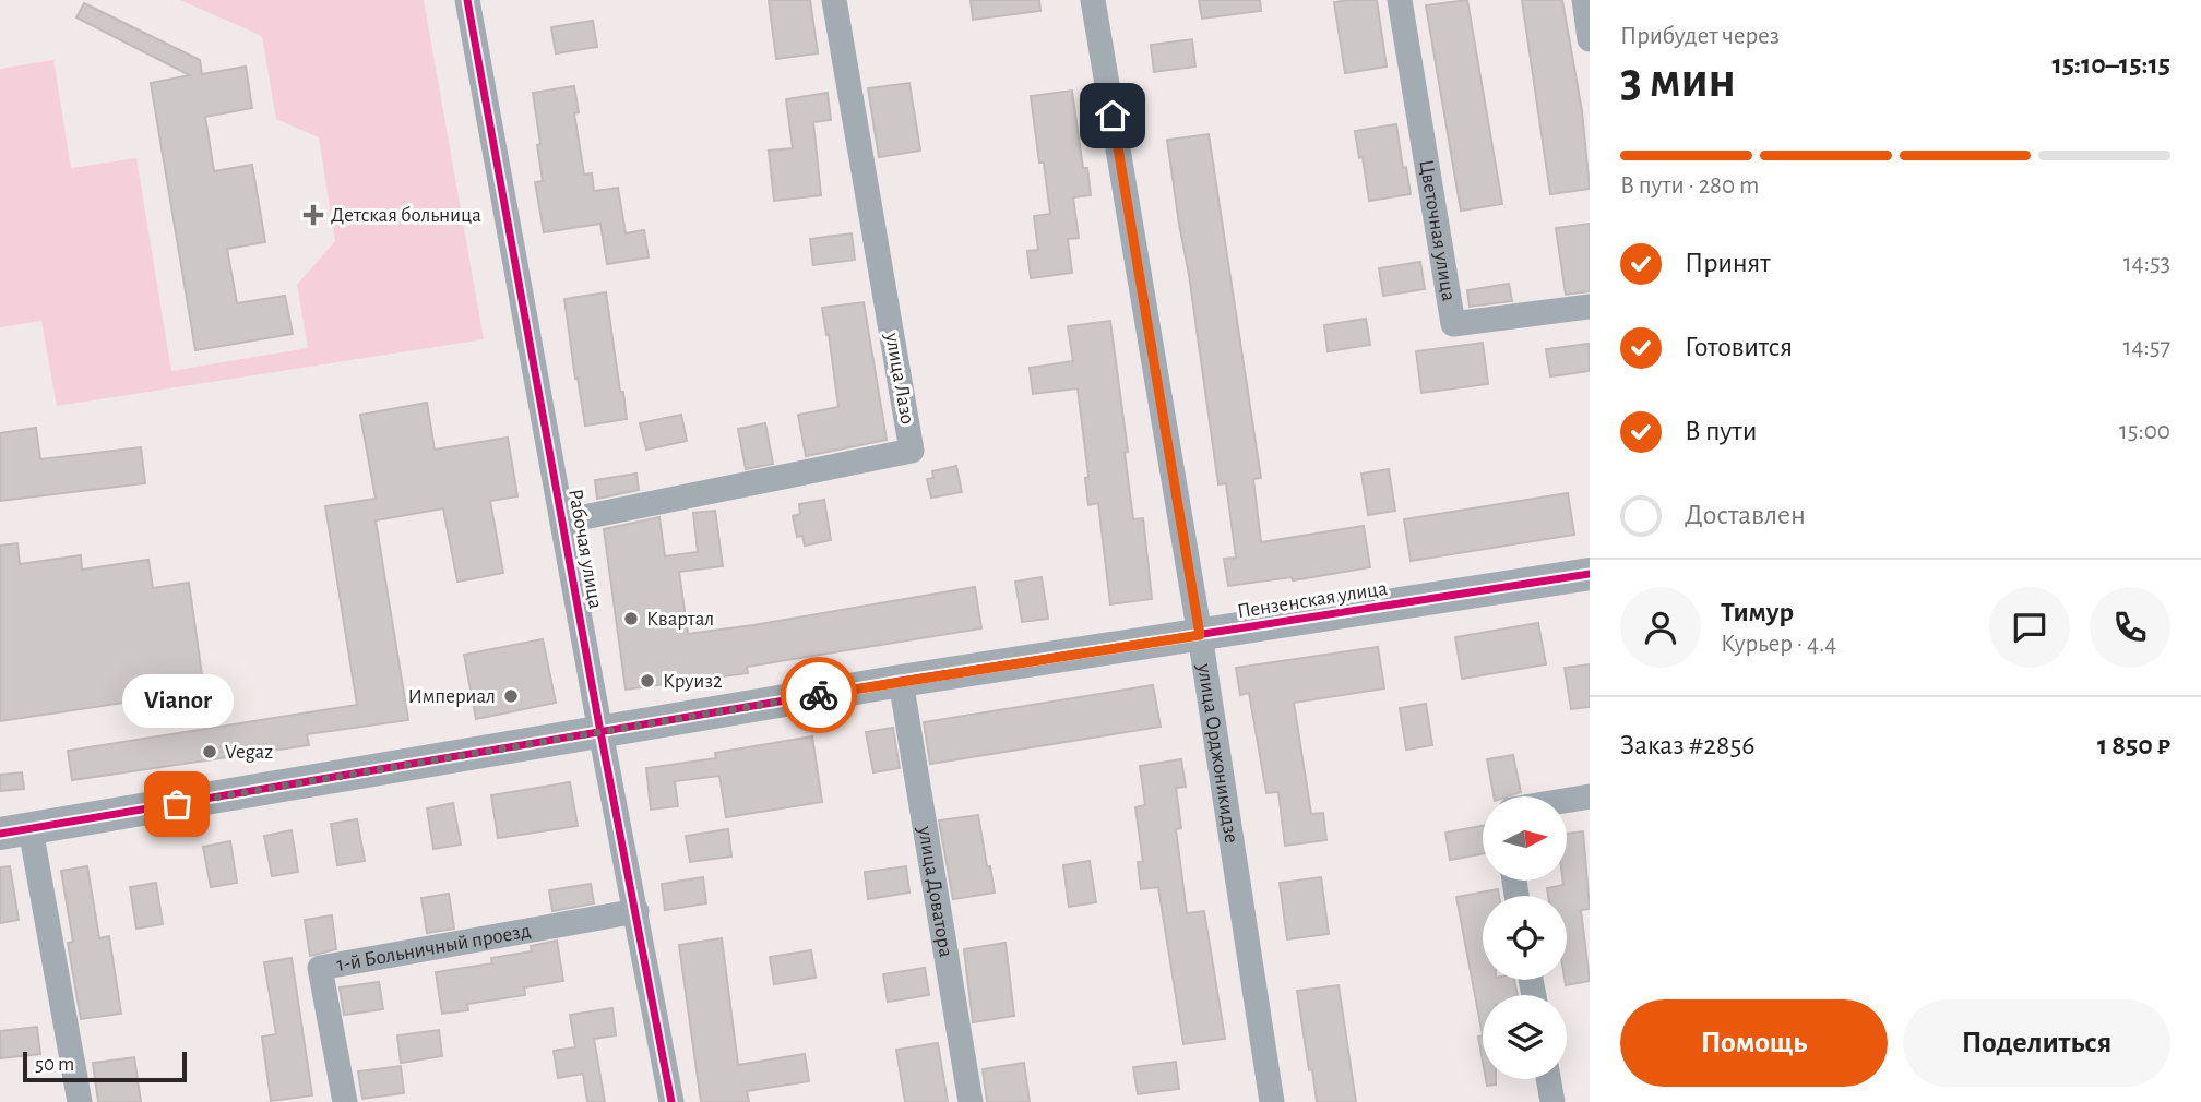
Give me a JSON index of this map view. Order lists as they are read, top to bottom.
{
  "streets": {
    "street": [
      "Цветочная улица",
      "улица Лазо",
      "Рабочая улица",
      "Пензенская улица",
      "улица Орджоникидзе",
      "улица Доватора",
      "1-й Больничный проезд"
    ]
  },
  "crossings": [
    ["улица Лазо", "Рабочая улица"],
    ["Рабочая улица", "Пензенская улица"],
    ["Рабочая улица", "1-й Больничный проезд"],
    ["Пензенская улица", "улица Орджоникидзе"],
    ["Пензенская улица", "улица Доватора"]
  ],
  "places": {
    "health": ["Детская больница"],
    "other": [
      "Квартал",
      "Круиз2",
      "Империал",
      "Vegaz",
      "Vianor"
    ]
  },
  "scale_bar": "50 m",
  "north": "right",
  "page": {
    "heading": ["3 мин", "Прибудет через", "15:10–15:15"],
    "panel": [
      "Тимур",
      "Курьер · 4.4",
      "Заказ #2856",
      "1 850 ₽"
    ],
    "bar": "В пути · 280 m",
    "list": [
      ["Принят", "14:53"],
      ["Готовится", "14:57"],
      ["В пути", "15:00"],
      "Доставлен"
    ],
    "bubble": "Vianor",
    "buttons": ["Помощь", "Поделиться"],
    "scale": "50 m"
  }
}
